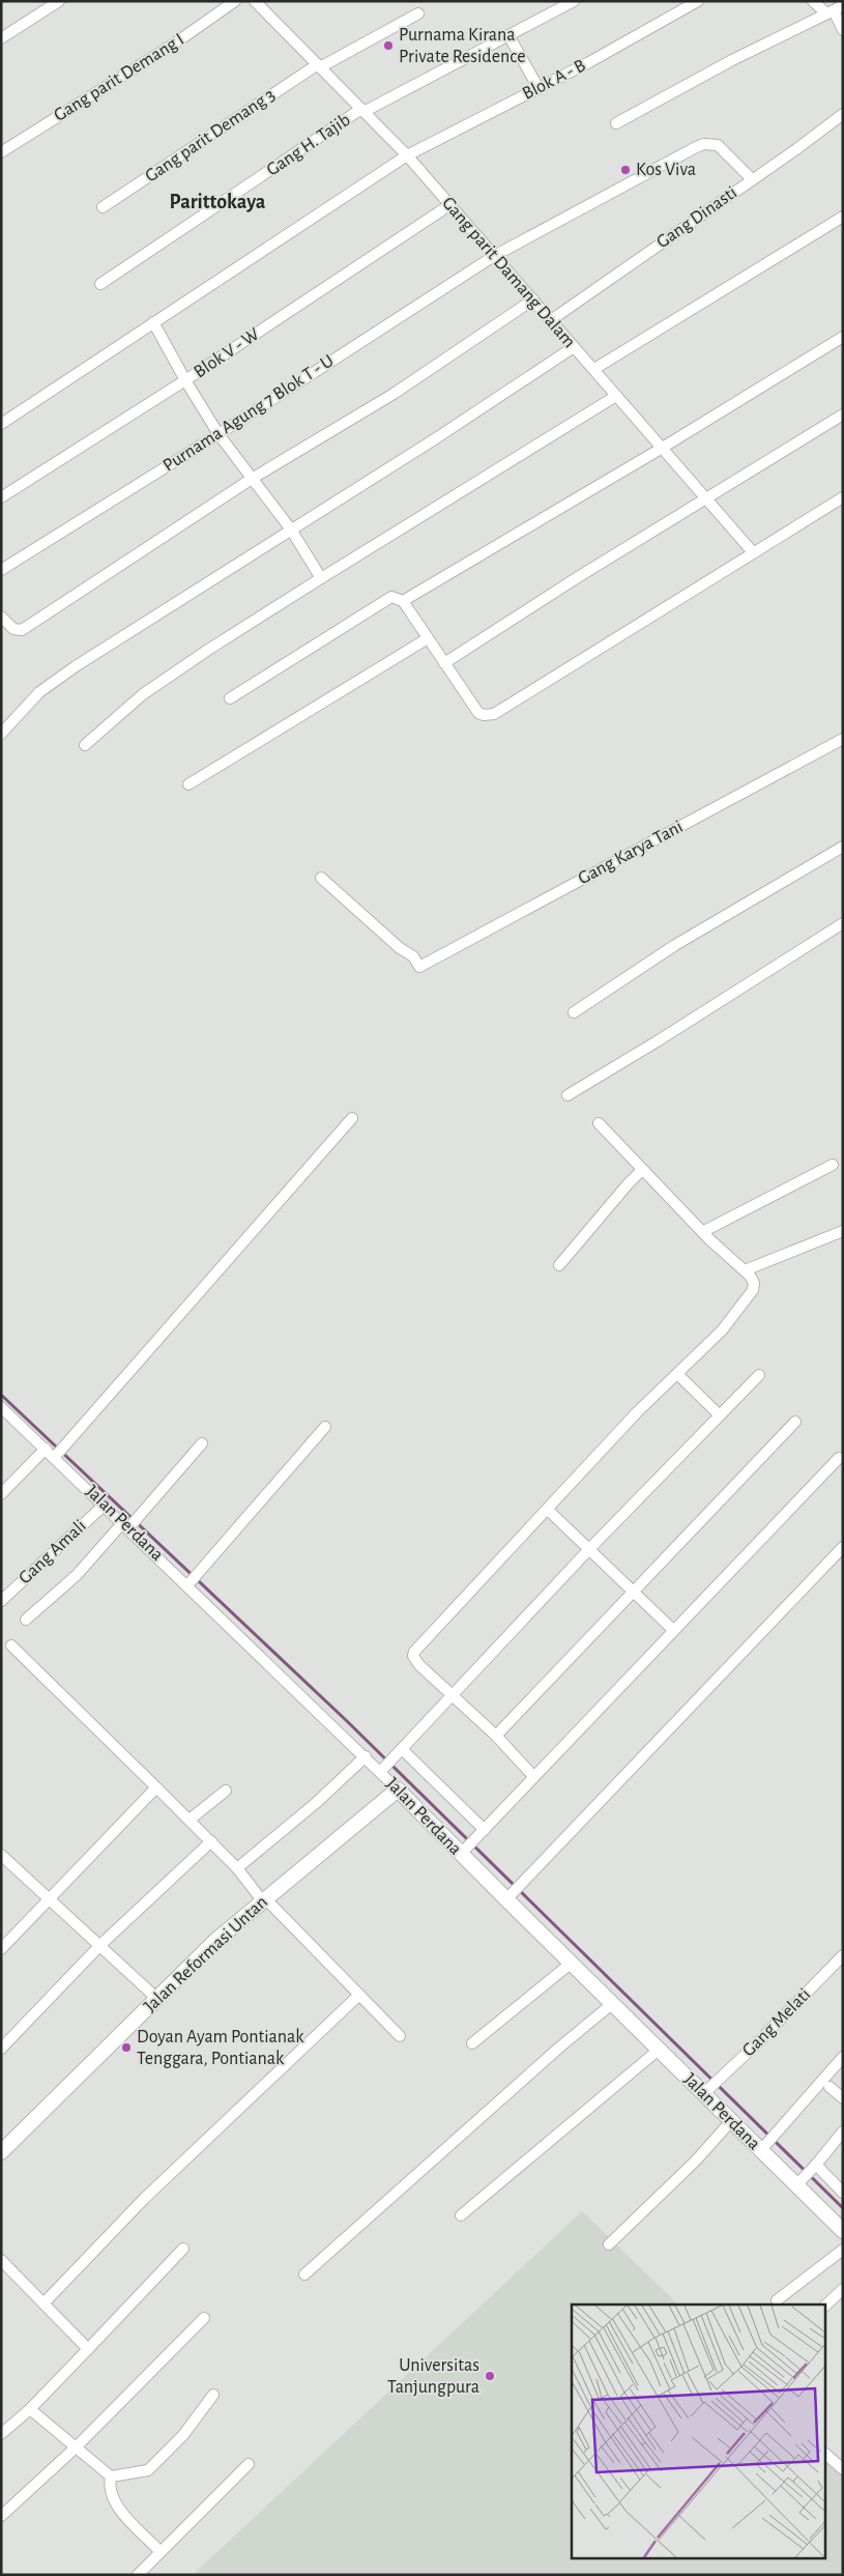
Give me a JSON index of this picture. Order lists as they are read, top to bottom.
{
  "streets": {
    "street": [
      "Gang parit Demang I",
      "Blok A - B",
      "Gang parit Demang 3",
      "Gang H. Tajib",
      "Gang Dinasti",
      "Gang parit Damang Dalam",
      "Blok V - W",
      "Purnama Agung 7 Blok T - U",
      "Gang Karya Tani",
      "Jalan Perdana",
      "Gang Amali",
      "Jalan Reformasi Untan",
      "Gang Melati"
    ]
  },
  "crossings": [
    ["Blok A - B", "Gang parit Damang Dalam"],
    ["Gang parit Demang 3", "Gang parit Damang Dalam"],
    ["Gang H. Tajib", "Gang parit Damang Dalam"],
    ["Gang Dinasti", "Gang parit Damang Dalam"],
    ["Gang Dinasti", "Purnama Agung 7 Blok T - U"],
    ["Gang parit Damang Dalam", "Blok V - W"],
    ["Gang parit Damang Dalam", "Purnama Agung 7 Blok T - U"],
    ["Jalan Perdana", "Gang Amali"],
    ["Jalan Perdana", "Jalan Reformasi Untan"],
    ["Jalan Perdana", "Gang Melati"]
  ],
  "districts": ["Parittokaya"],
  "places": [
    "Purnama Kirana Private Residence",
    "Kos Viva",
    "Doyan Ayam Pontianak Tenggara, Pontianak",
    "Universitas Tanjungpura"
  ]
}
